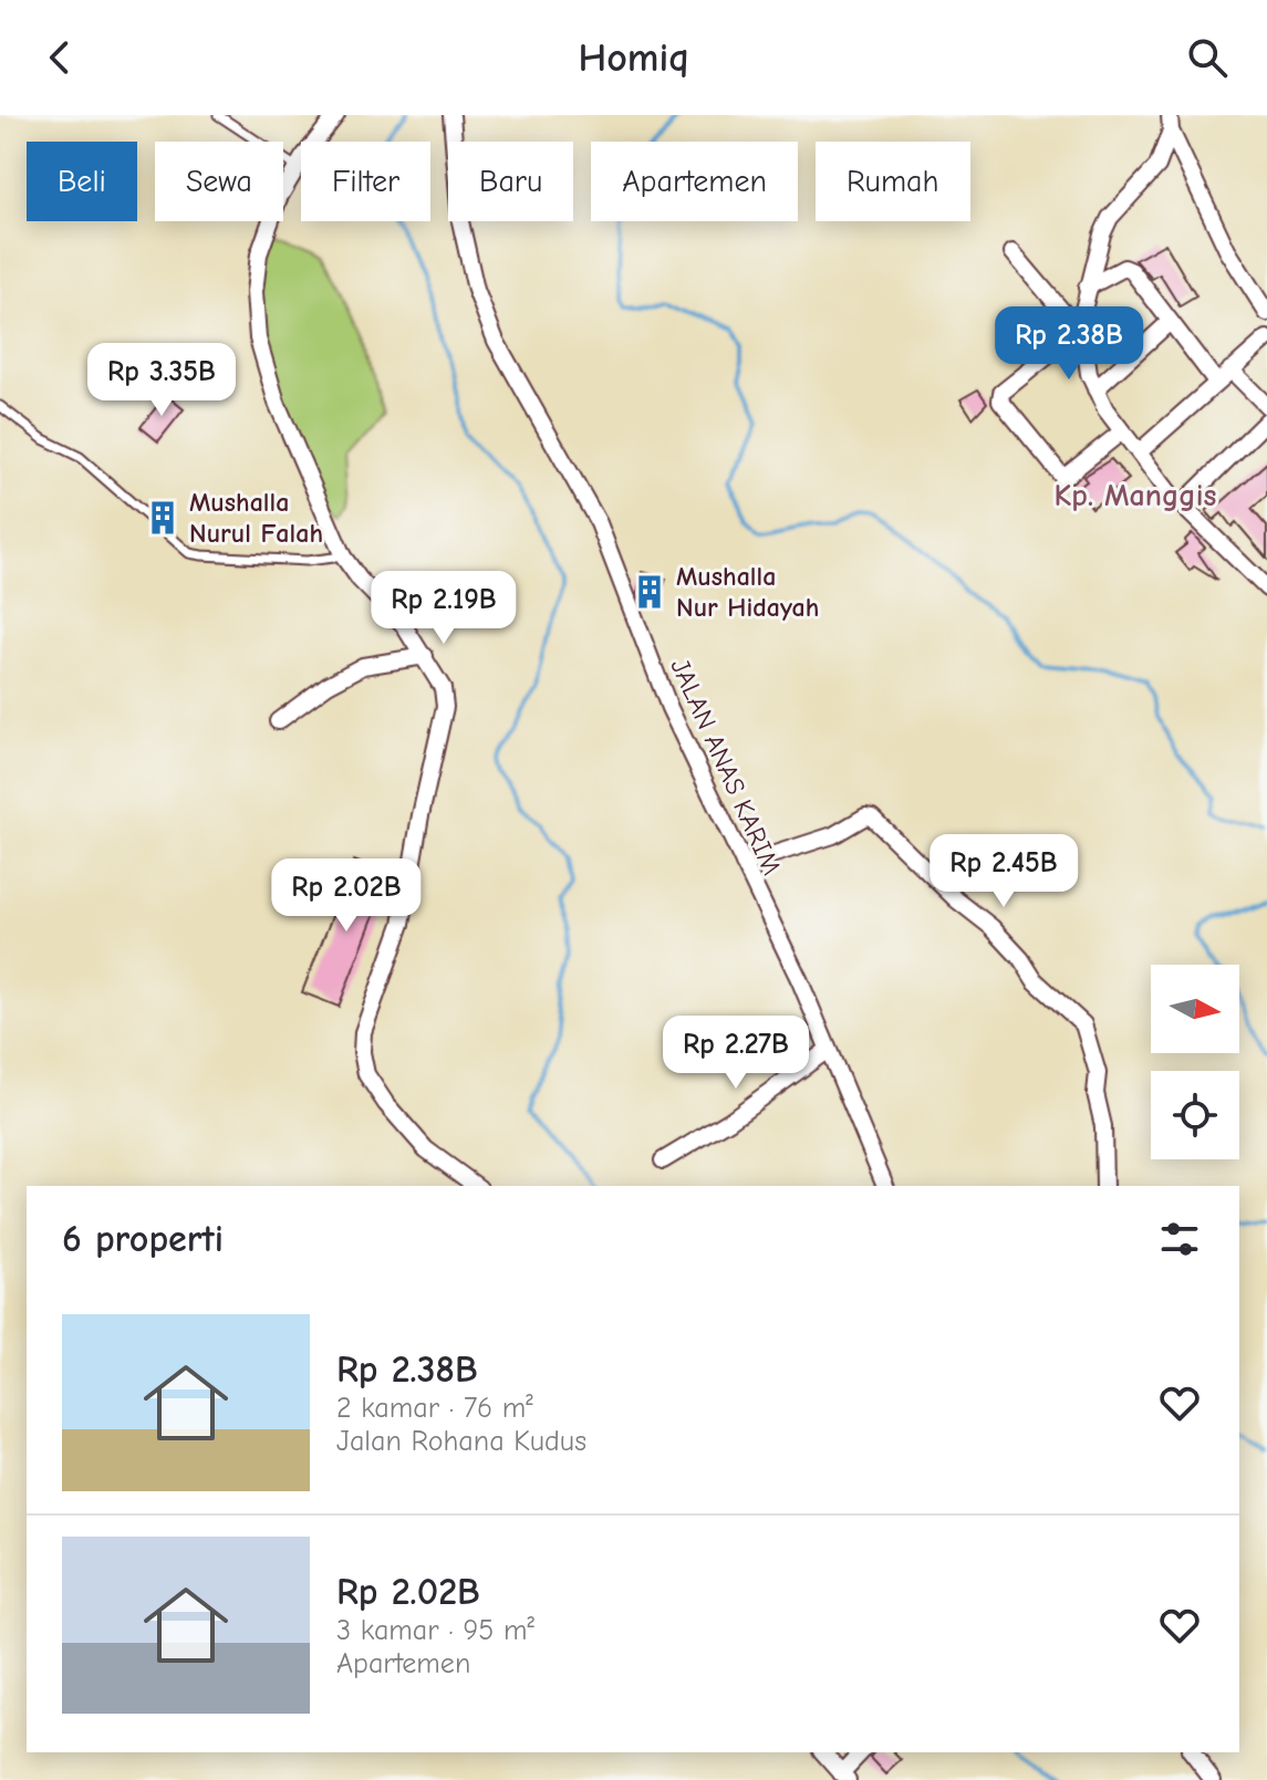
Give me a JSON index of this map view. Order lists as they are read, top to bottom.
{
  "streets": {
    "street": ["JALAN ANAS KARIM"]
  },
  "districts": ["Kp. Manggis"],
  "places": {
    "building": ["Mushalla Nurul Falah", "Mushalla Nur Hidayah"]
  },
  "north": "right",
  "page": {
    "header": "Homiq",
    "chip": [
      "Beli",
      "Sewa",
      "Filter",
      "Baru",
      "Apartemen",
      "Rumah"
    ],
    "price": [
      "Rp 2.38B",
      "Rp 3.35B",
      "Rp 2.19B",
      "Rp 2.45B",
      "Rp 2.02B",
      "Rp 2.27B"
    ],
    "heading": "6 properti",
    "list": [
      {
        "name": "Rp 2.38B",
        "note": "2 kamar · 76 m² · Jalan Rohana Kudus"
      },
      {
        "name": "Rp 2.02B",
        "note": "3 kamar · 95 m² · Apartemen"
      }
    ]
  }
}
